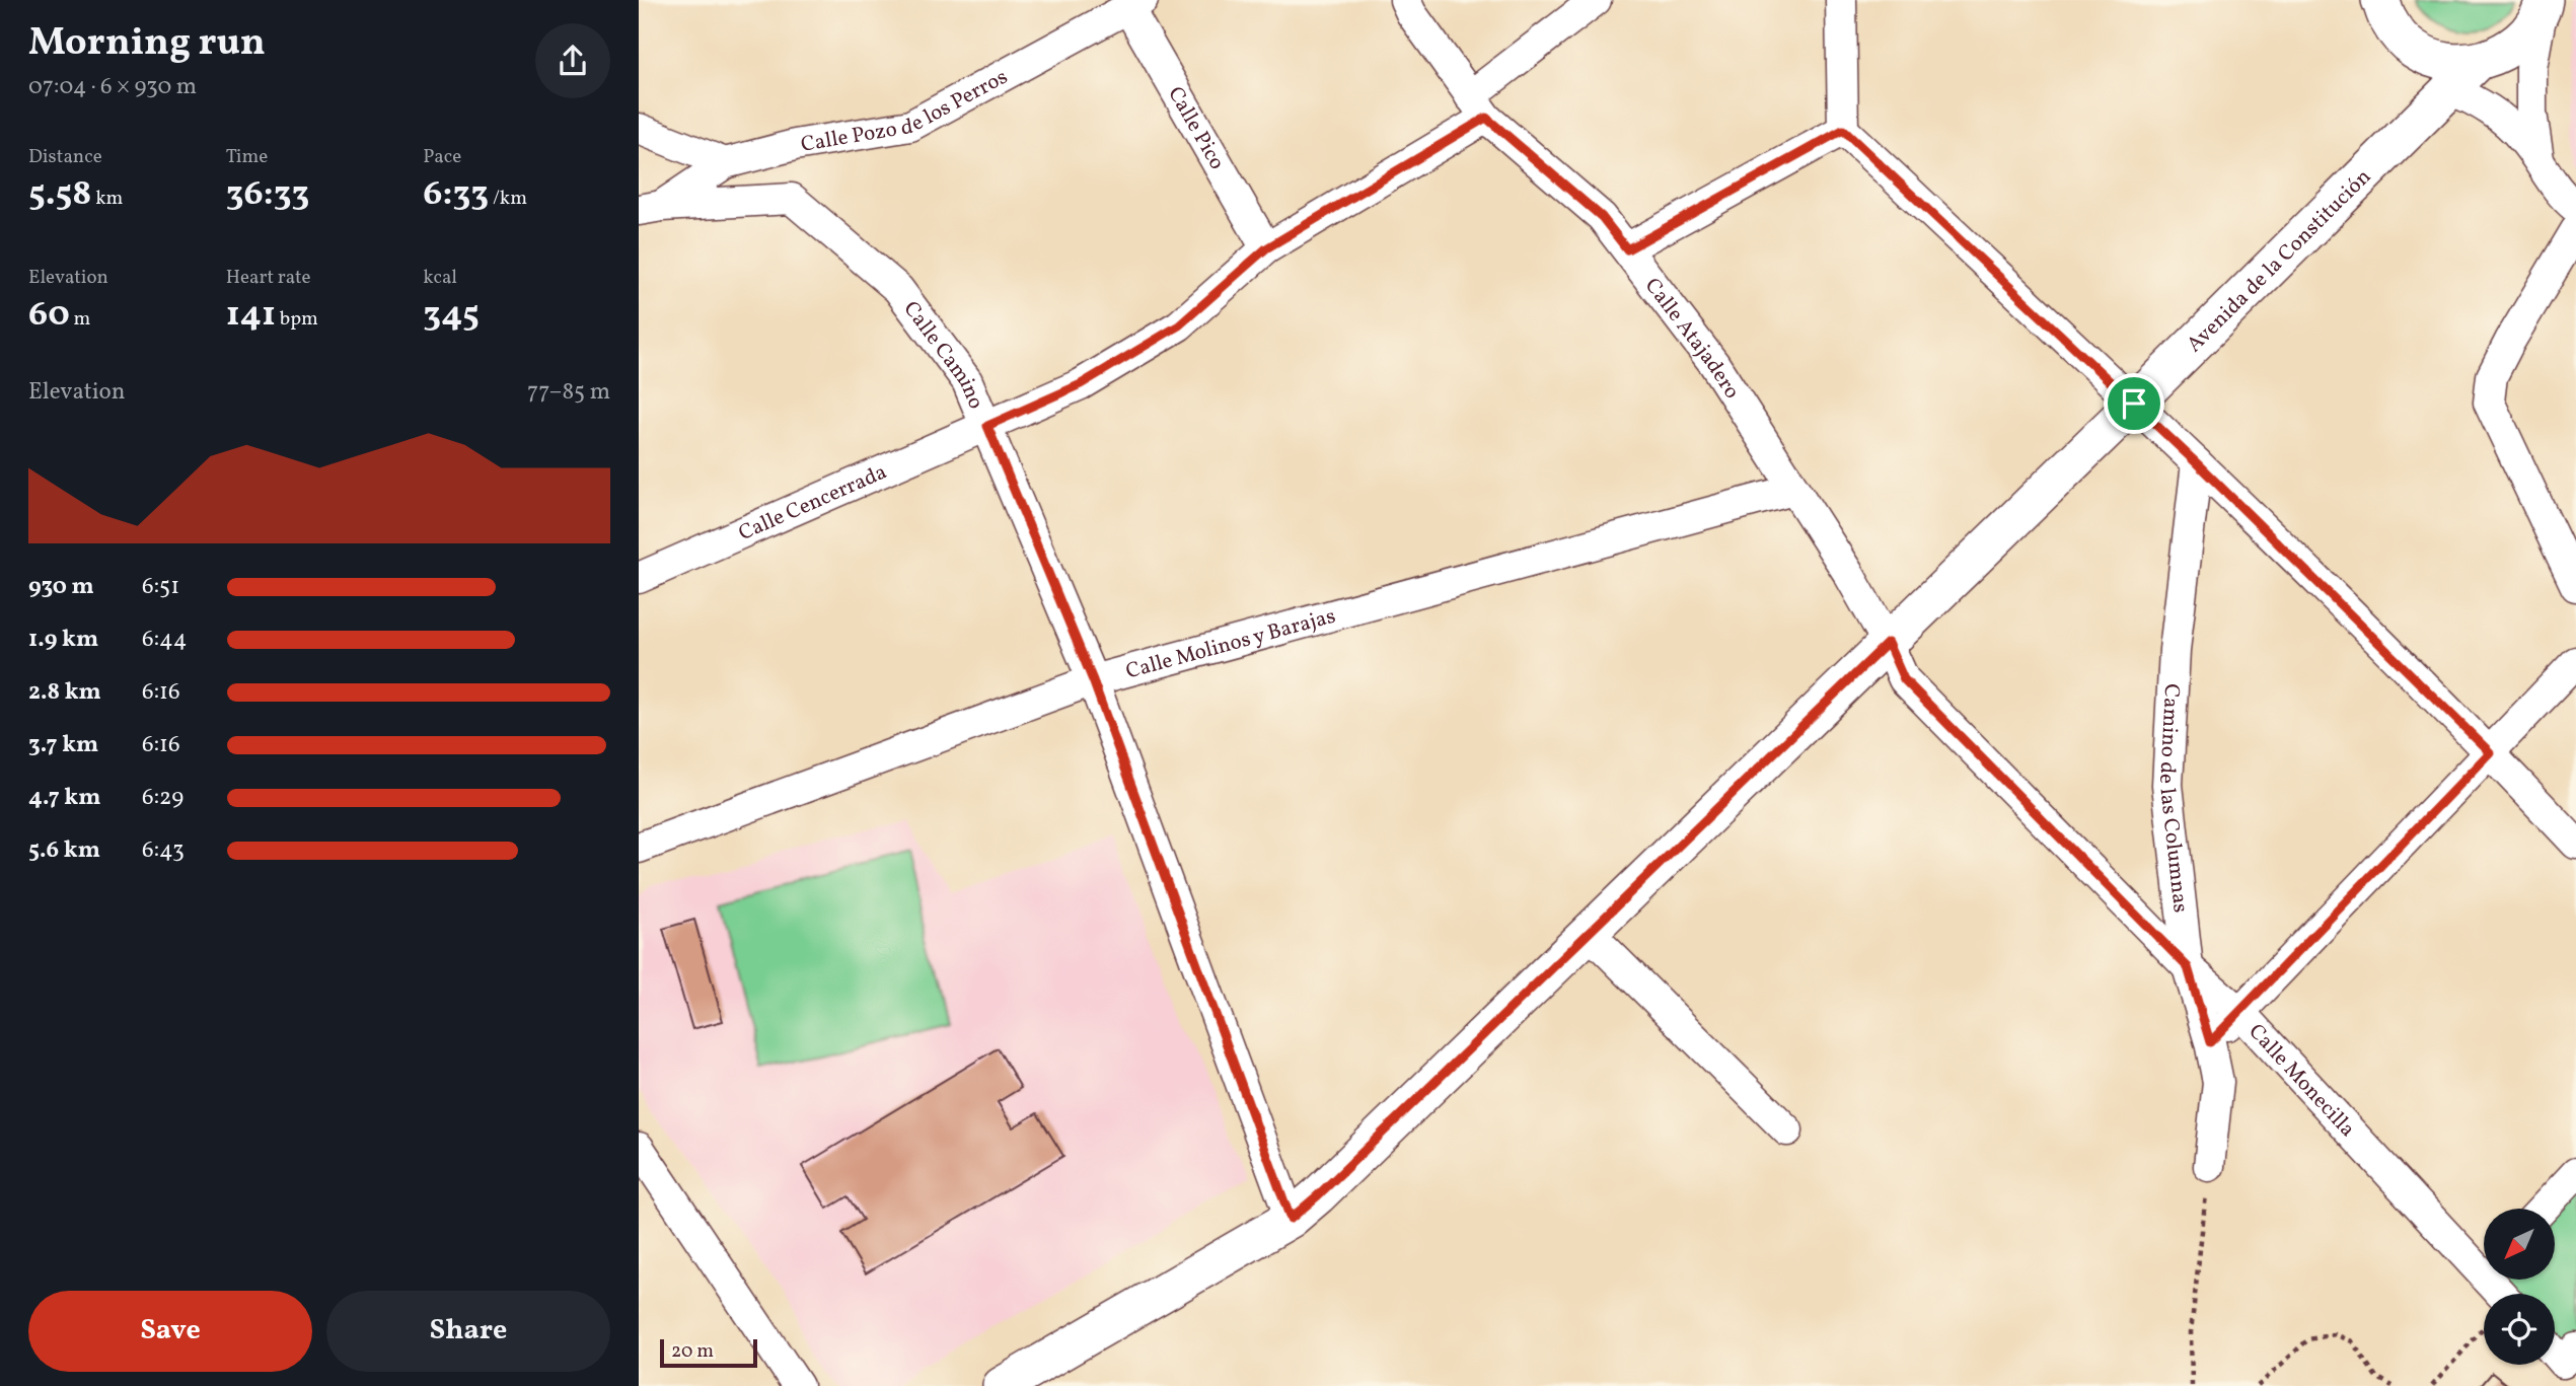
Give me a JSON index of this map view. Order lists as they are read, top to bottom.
{
  "streets": {
    "street": [
      "Calle Pozo de los Perros",
      "Calle Pico",
      "Avenida de la Constitución",
      "Calle Atajadero",
      "Calle Camino",
      "Calle Cencerrada",
      "Calle Molinos y Barajas",
      "Camino de las Columnas",
      "Calle Monecilla"
    ]
  },
  "crossings": [
    ["Calle Pozo de los Perros", "Calle Pico"],
    ["Calle Pozo de los Perros", "Calle Camino"],
    ["Calle Pico", "Calle Camino"],
    ["Avenida de la Constitución", "Calle Atajadero"],
    ["Avenida de la Constitución", "Calle Monecilla"],
    ["Calle Atajadero", "Calle Camino"],
    ["Calle Atajadero", "Calle Molinos y Barajas"],
    ["Calle Atajadero", "Calle Monecilla"],
    ["Calle Camino", "Calle Cencerrada"],
    ["Camino de las Columnas", "Calle Monecilla"]
  ],
  "scale_bar": "20 m",
  "north": "bottom left",
  "page": {
    "heading": ["Morning run", "07:04 · 6 × 930 m"],
    "stats": [
      ["Distance", "5.58 km"],
      ["Time", "36:33"],
      ["Pace", "6:33 /km"],
      ["Elevation", "60 m"],
      ["Heart rate", "141 bpm"],
      ["kcal", "345"]
    ],
    "chart": ["Elevation", "77–85 m"],
    "list": [
      {
        "name": "930 m",
        "note": "6:51"
      },
      {
        "name": "1.9 km",
        "note": "6:44"
      },
      {
        "name": "2.8 km",
        "note": "6:16"
      },
      {
        "name": "3.7 km",
        "note": "6:16"
      },
      {
        "name": "4.7 km",
        "note": "6:29"
      },
      {
        "name": "5.6 km",
        "note": "6:43"
      }
    ],
    "buttons": ["Save", "Share"],
    "scale": "20 m"
  }
}
